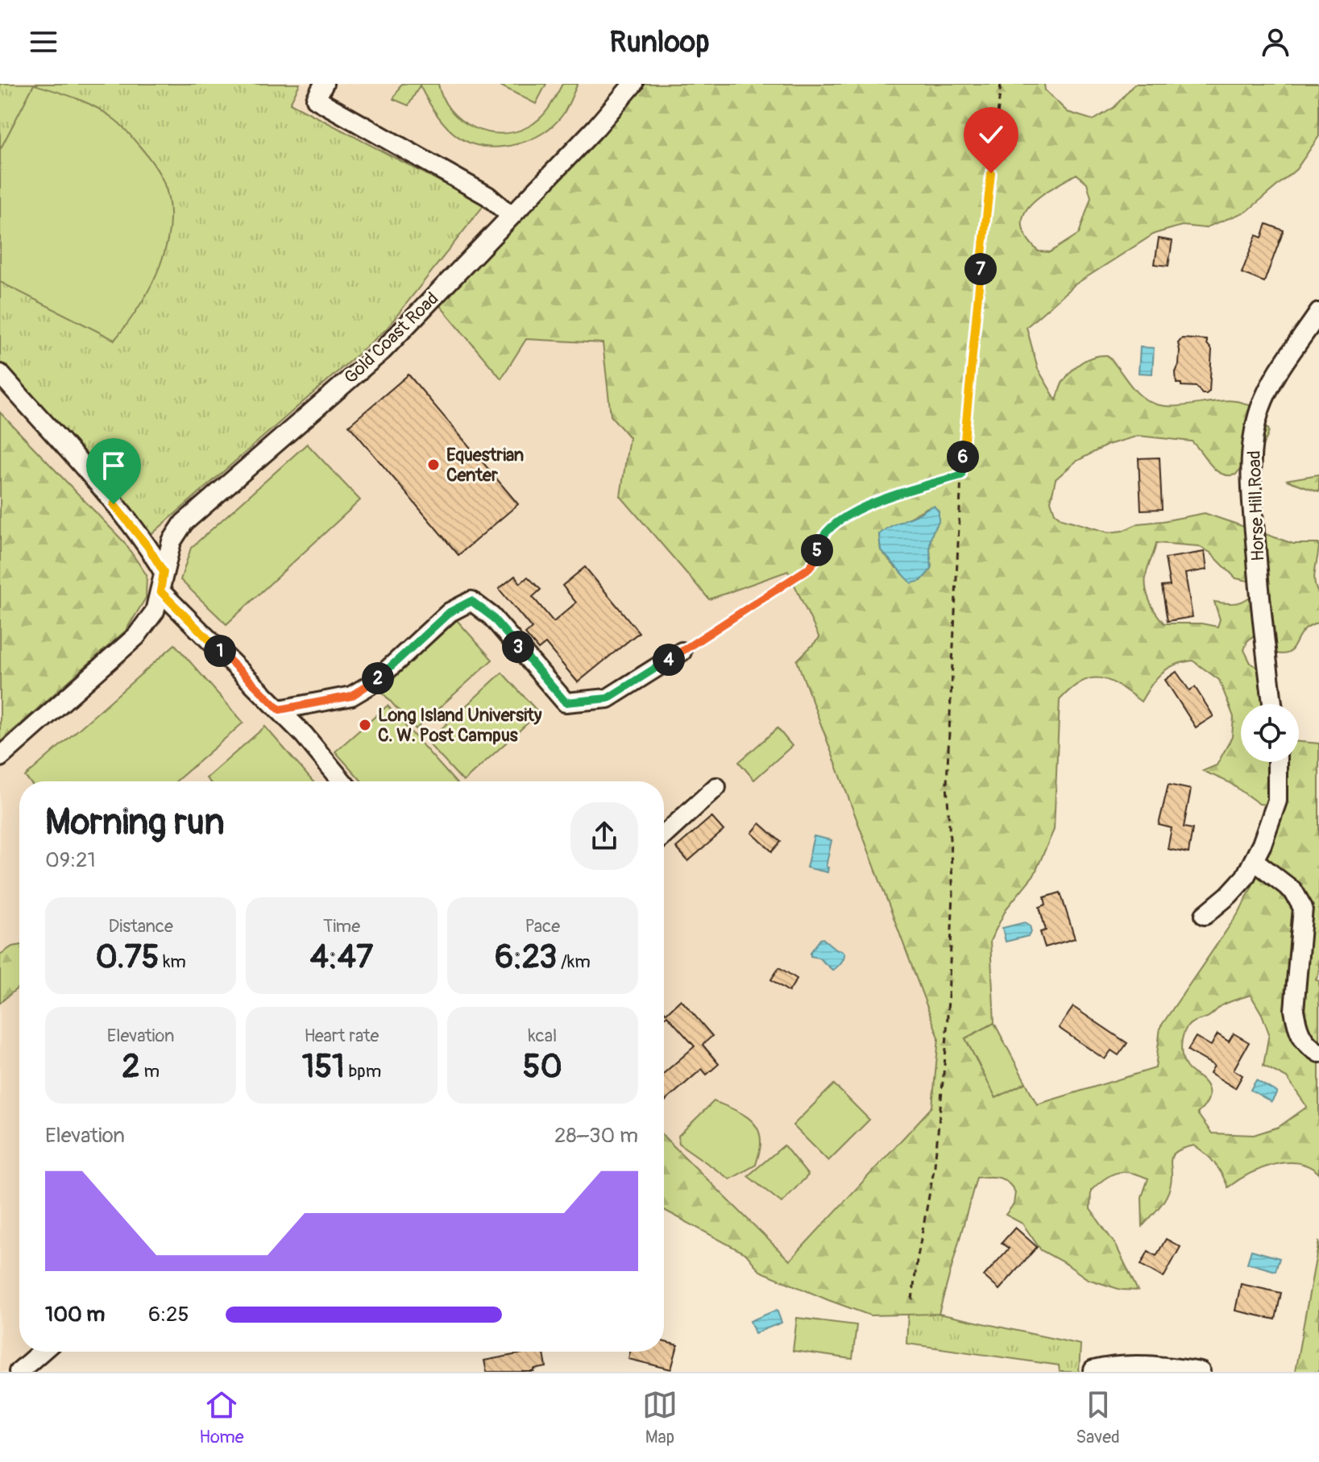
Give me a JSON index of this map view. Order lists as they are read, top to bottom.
{
  "streets": {
    "street": ["Gold Coast Road", "Horse Hill Road"]
  },
  "places": ["Equestrian Center", "Long Island University C. W. Post Campus"],
  "page": {
    "header": "Runloop",
    "pins": [
      "7",
      "6",
      "5",
      "3",
      "1",
      "4",
      "2"
    ],
    "heading": ["Morning run", "09:21"],
    "stats": [
      ["Distance", "0.75 km"],
      ["Time", "4:47"],
      ["Pace", "6:23 /km"],
      ["Elevation", "2 m"],
      ["Heart rate", "151 bpm"],
      ["kcal", "50"]
    ],
    "chart": ["Elevation", "28–30 m"],
    "list": [
      {
        "name": "100 m",
        "note": "6:25"
      }
    ],
    "tabs": ["Home", "Map", "Saved"]
  }
}
